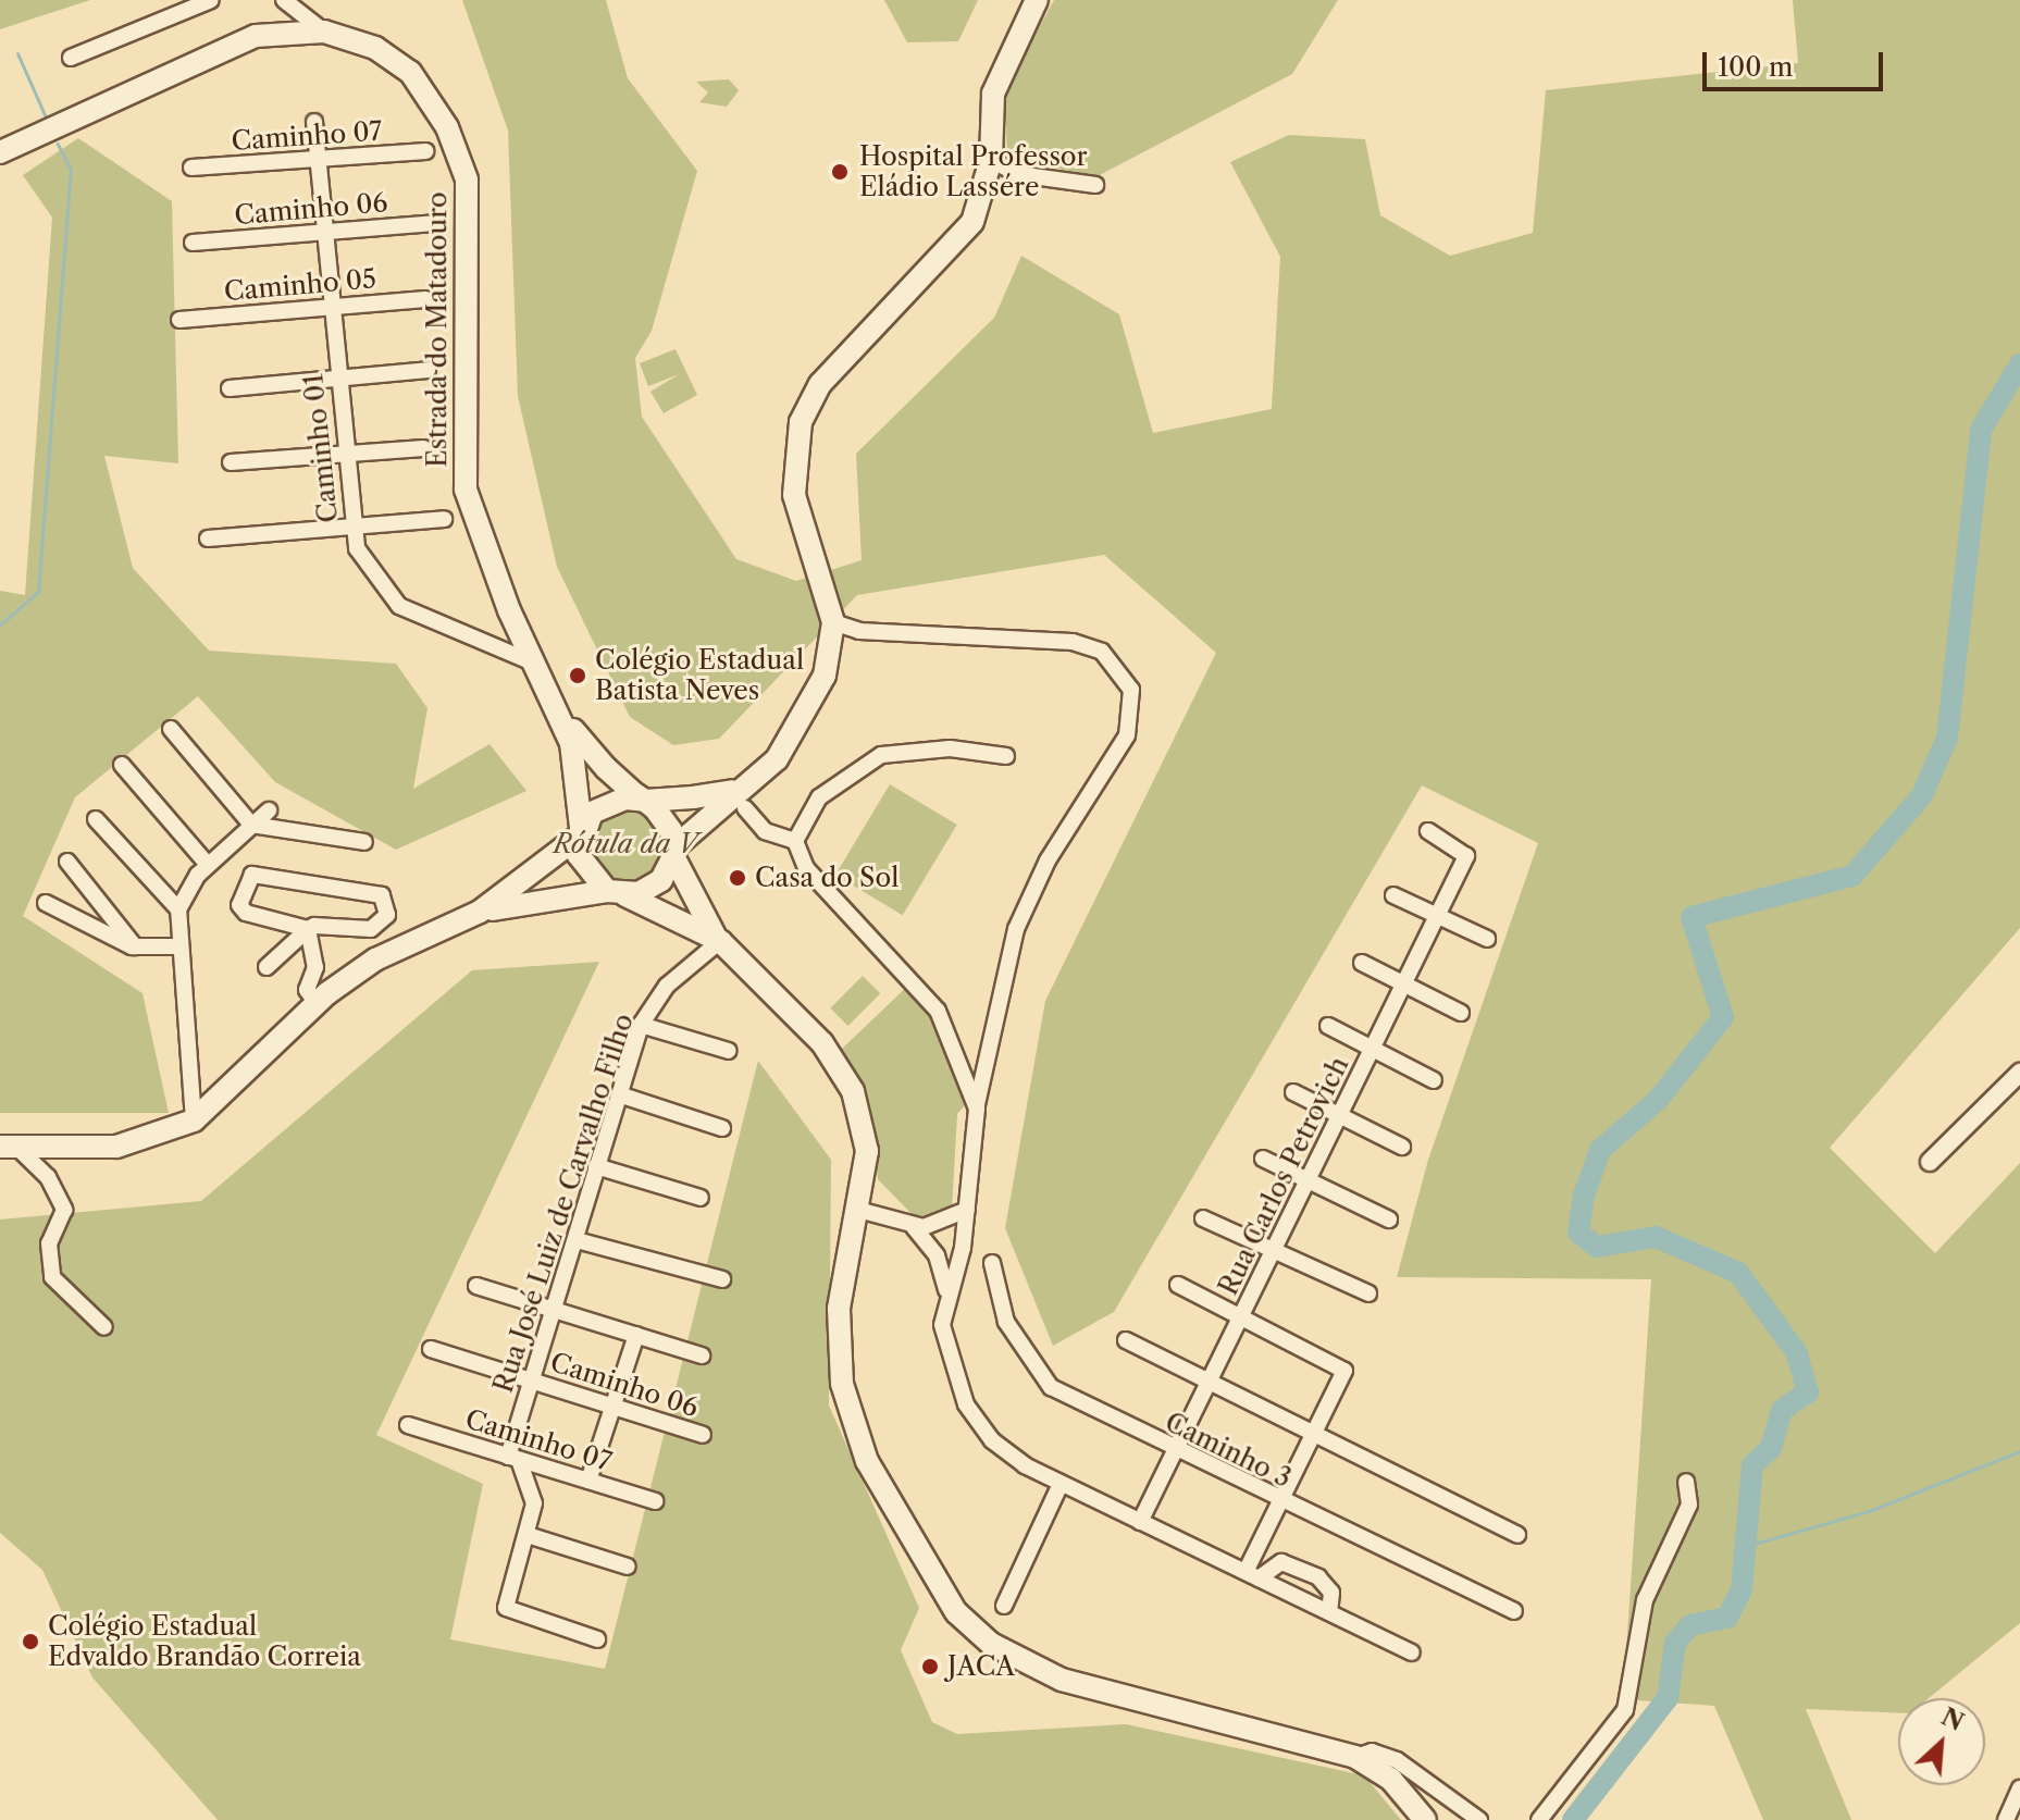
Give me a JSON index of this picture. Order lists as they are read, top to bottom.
{
  "streets": {
    "main road": ["Estrada do Matadouro"],
    "street": [
      "Caminho 07",
      "Caminho 06",
      "Caminho 05",
      "Caminho 01",
      "Rua Carlos Petrovich",
      "Rua José Luiz de Carvalho Filho",
      "Caminho 3"
    ]
  },
  "crossings": [
    ["Caminho 07", "Caminho 01"],
    ["Caminho 07", "Rua José Luiz de Carvalho Filho"],
    ["Caminho 06", "Caminho 01"],
    ["Caminho 06", "Rua José Luiz de Carvalho Filho"],
    ["Caminho 05", "Caminho 01"],
    ["Estrada do Matadouro", "Caminho 01"],
    ["Rua Carlos Petrovich", "Caminho 3"]
  ],
  "parks": ["Rótula da V"],
  "places": [
    "Hospital Professor Eládio Lassére",
    "Colégio Estadual Batista Neves",
    "Casa do Sol",
    "Colégio Estadual Edvaldo Brandão Correia",
    "JACA"
  ],
  "scale_bar": "100 m",
  "north": "top right"
}
